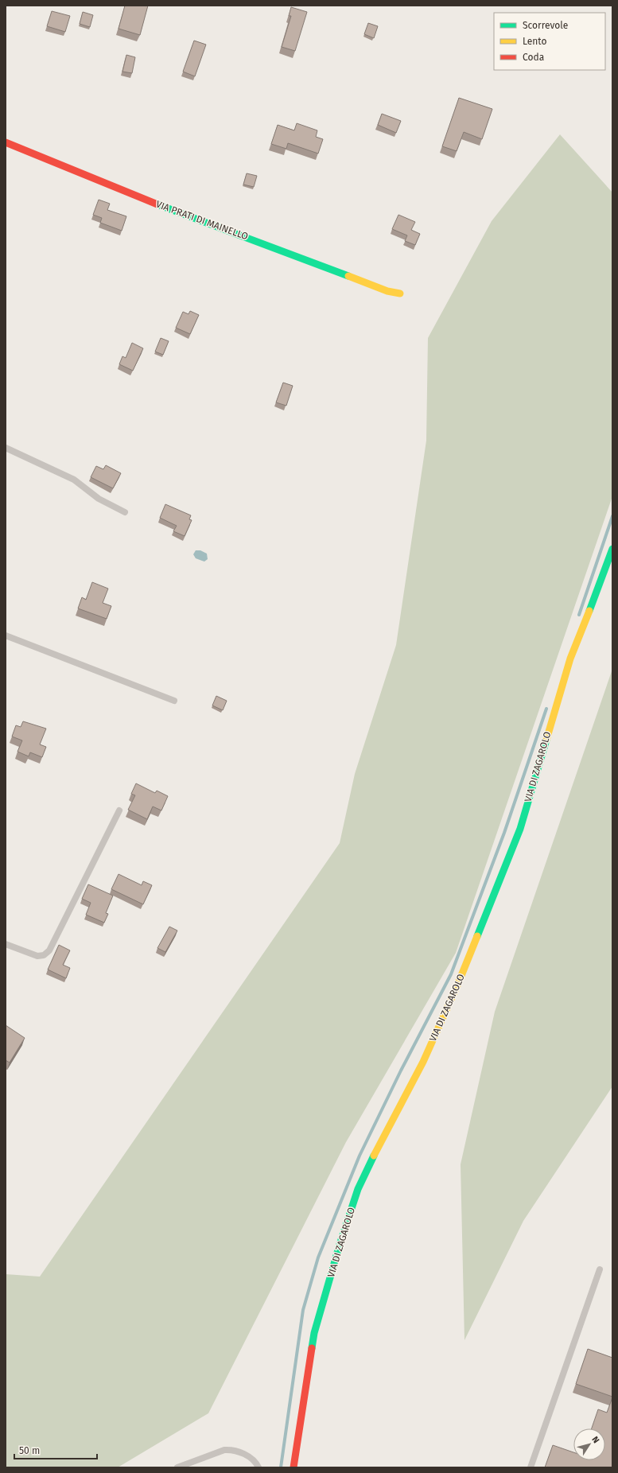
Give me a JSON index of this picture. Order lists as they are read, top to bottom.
{
  "streets": {
    "main road": ["VIA PRATI DI MAINELLO", "VIA DI ZAGAROLO"]
  },
  "legend": ["Scorrevole", "Lento", "Coda"],
  "scale_bar": "50 m",
  "north": "top right"
}
